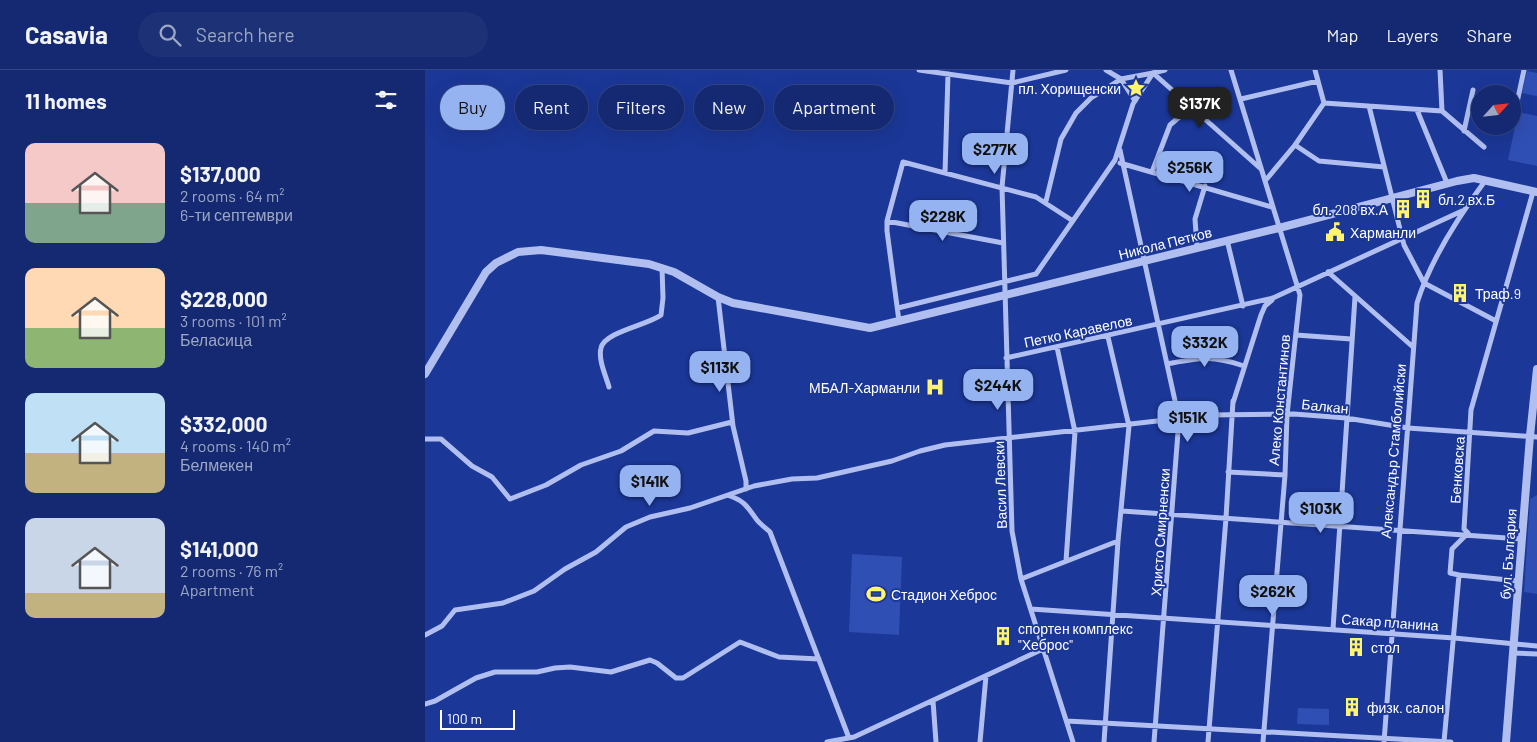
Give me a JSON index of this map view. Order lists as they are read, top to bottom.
{
  "streets": {
    "street": [
      "Никола Петков",
      "Петко Каравелов",
      "Алеко Константинов",
      "Балкан",
      "Александър Стамболийски",
      "Бенковска",
      "Васил Левски",
      "Христо Смирненски",
      "бул. България",
      "Сакар планина"
    ]
  },
  "crossings": [
    ["Никола Петков", "Алеко Константинов"],
    ["Никола Петков", "Александър Стамболийски"],
    ["Никола Петков", "Бенковска"],
    ["Никола Петков", "Васил Левски"],
    ["Никола Петков", "Христо Смирненски"],
    ["Петко Каравелов", "Алеко Константинов"],
    ["Петко Каравелов", "Александър Стамболийски"],
    ["Петко Каравелов", "Васил Левски"],
    ["Петко Каравелов", "Христо Смирненски"],
    ["Алеко Константинов", "Балкан"],
    ["Алеко Константинов", "Сакар планина"],
    ["Балкан", "Александър Стамболийски"],
    ["Балкан", "Бенковска"],
    ["Балкан", "Васил Левски"],
    ["Балкан", "Христо Смирненски"],
    ["Балкан", "бул. България"],
    ["Александър Стамболийски", "Сакар планина"],
    ["Васил Левски", "Сакар планина"],
    ["Христо Смирненски", "Сакар планина"],
    ["бул. България", "Сакар планина"]
  ],
  "places": {
    "place": ["пл. Хорищенски"],
    "building": [
      "бл.2 вх.Б",
      "бл. 208 вх.А",
      "Траф.9",
      "спортен комплекс \"Хеброс\"",
      "стол",
      "физк. салон"
    ],
    "public building": ["Харманли"],
    "hospital": ["МБАЛ-Харманли"],
    "sports": ["Стадион Хеброс"]
  },
  "scale_bar": "100 m",
  "north": "top right",
  "page": {
    "header": "Casavia",
    "search": "Search here",
    "nav": ["Map", "Layers", "Share"],
    "heading": "11 homes",
    "chip": [
      "Buy",
      "Rent",
      "Filters",
      "New",
      "Apartment"
    ],
    "price": [
      "$137K",
      "$277K",
      "$256K",
      "$228K",
      "$332K",
      "$113K",
      "$244K",
      "$151K",
      "$141K",
      "$103K",
      "$262K"
    ],
    "list": [
      {
        "name": "$137,000",
        "note": "2 rooms · 64 m² · 6-ти септември"
      },
      {
        "name": "$228,000",
        "note": "3 rooms · 101 m² · Беласица"
      },
      {
        "name": "$332,000",
        "note": "4 rooms · 140 m² · Белмекен"
      },
      {
        "name": "$141,000",
        "note": "2 rooms · 76 m² · Apartment"
      }
    ],
    "scale": "100 m"
  }
}
